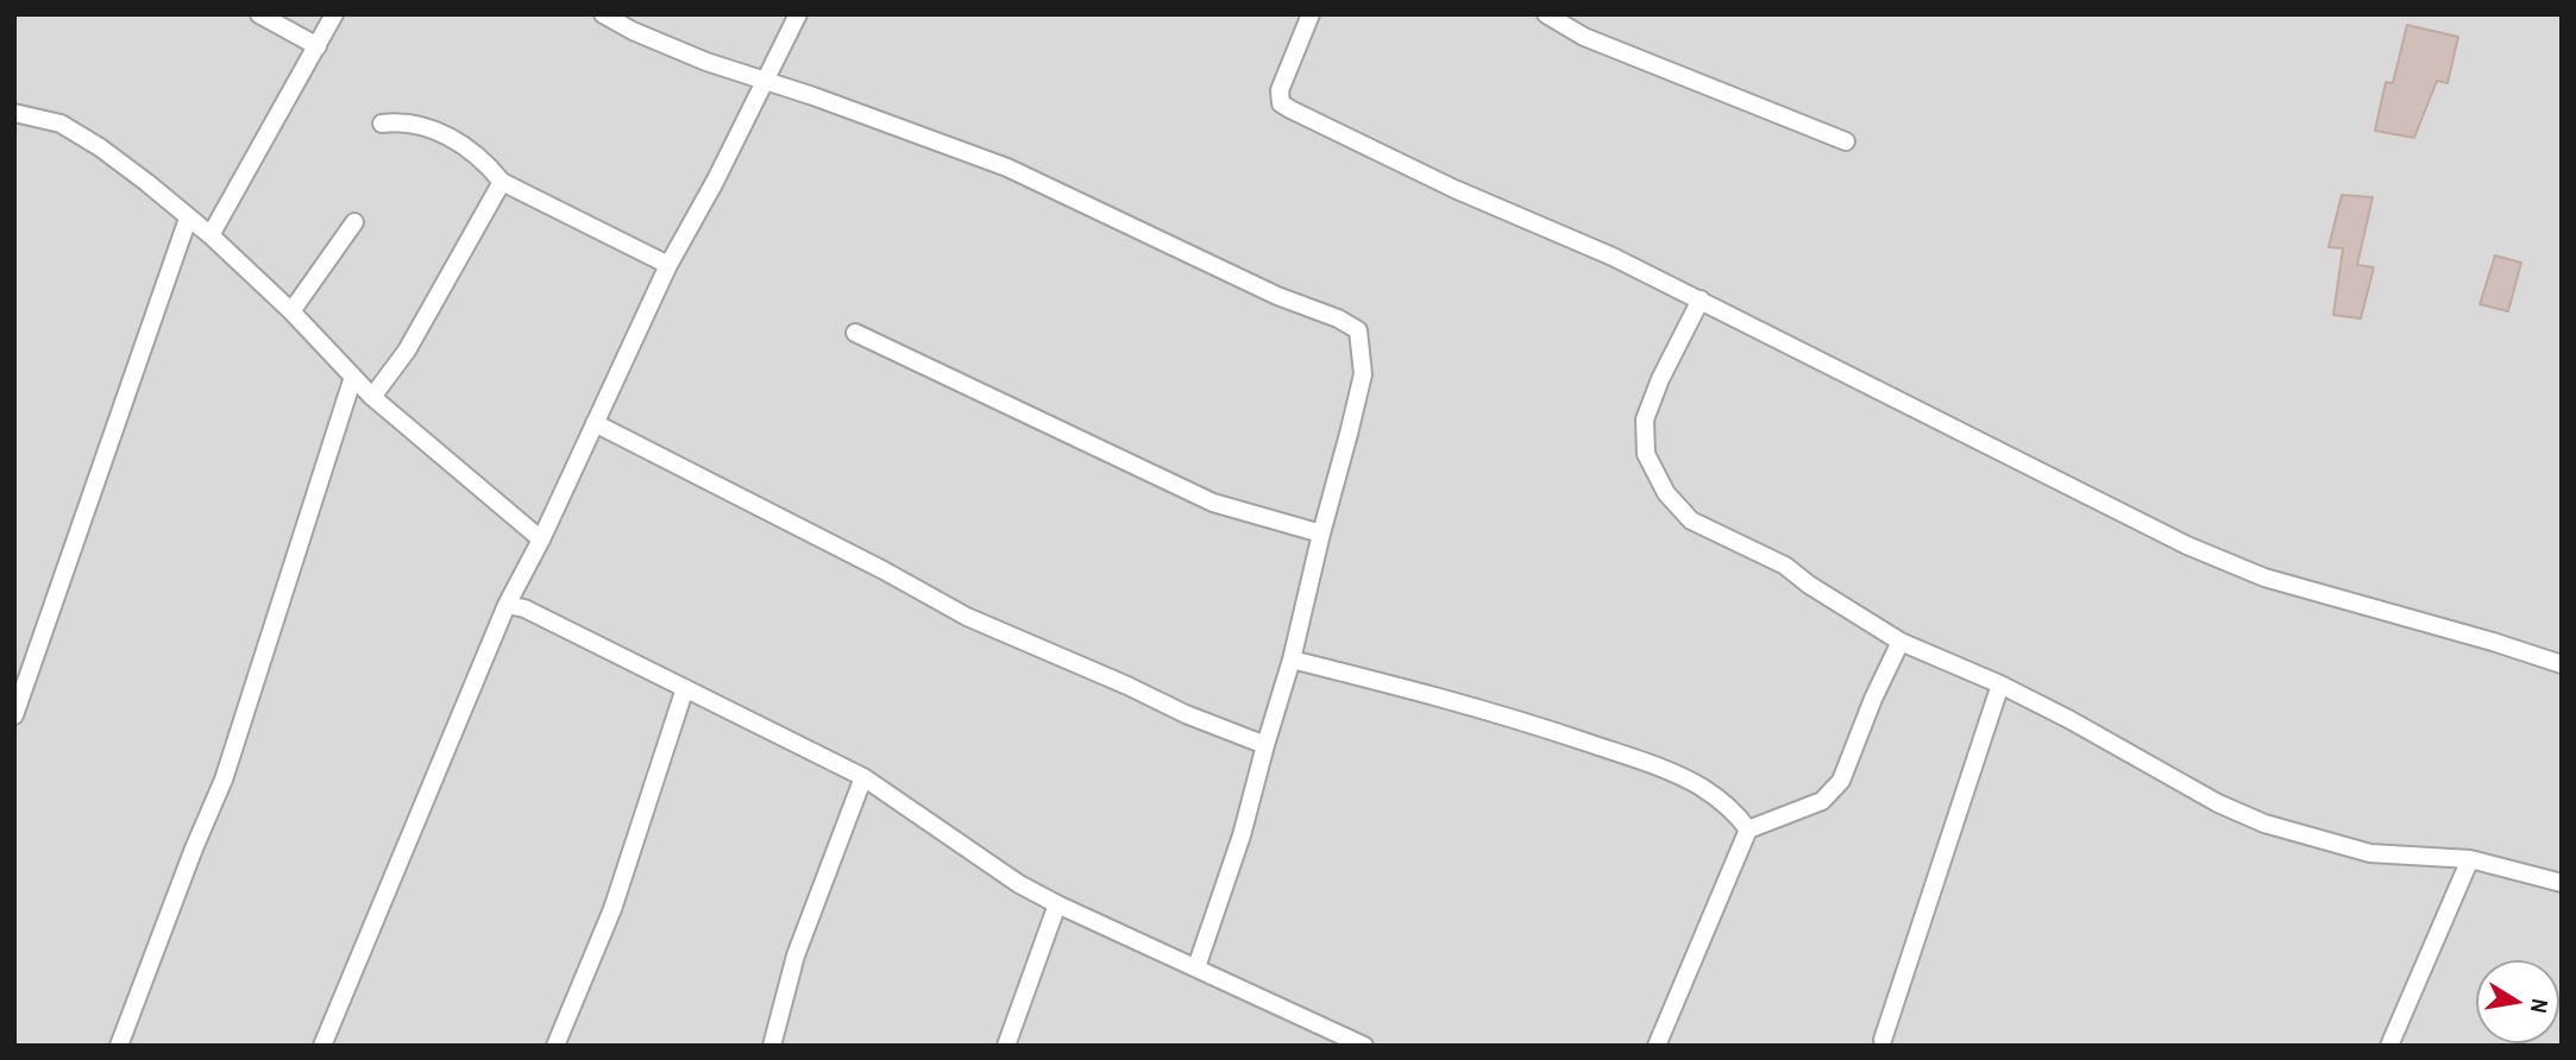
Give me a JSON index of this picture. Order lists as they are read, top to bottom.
{
  "north": "right"
}
